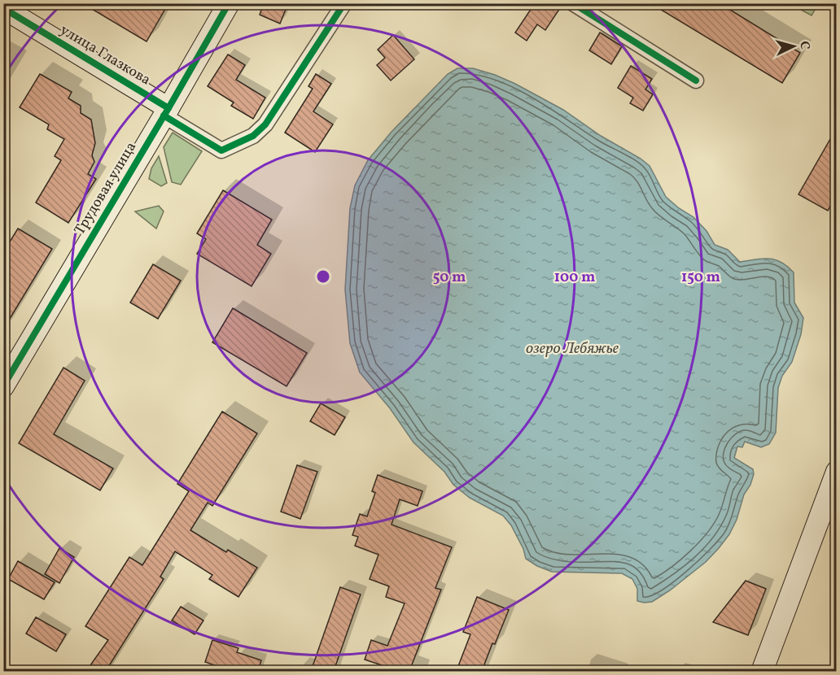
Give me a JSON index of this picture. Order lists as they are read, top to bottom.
{
  "streets": {
    "street": ["улица Глазкова", "Трудовая улица"]
  },
  "crossings": [
    ["улица Глазкова", "Трудовая улица"]
  ],
  "water": ["озеро Лебяжье"],
  "north": "right",
  "rings": ["50 m", "100 m", "150 m"]
}
